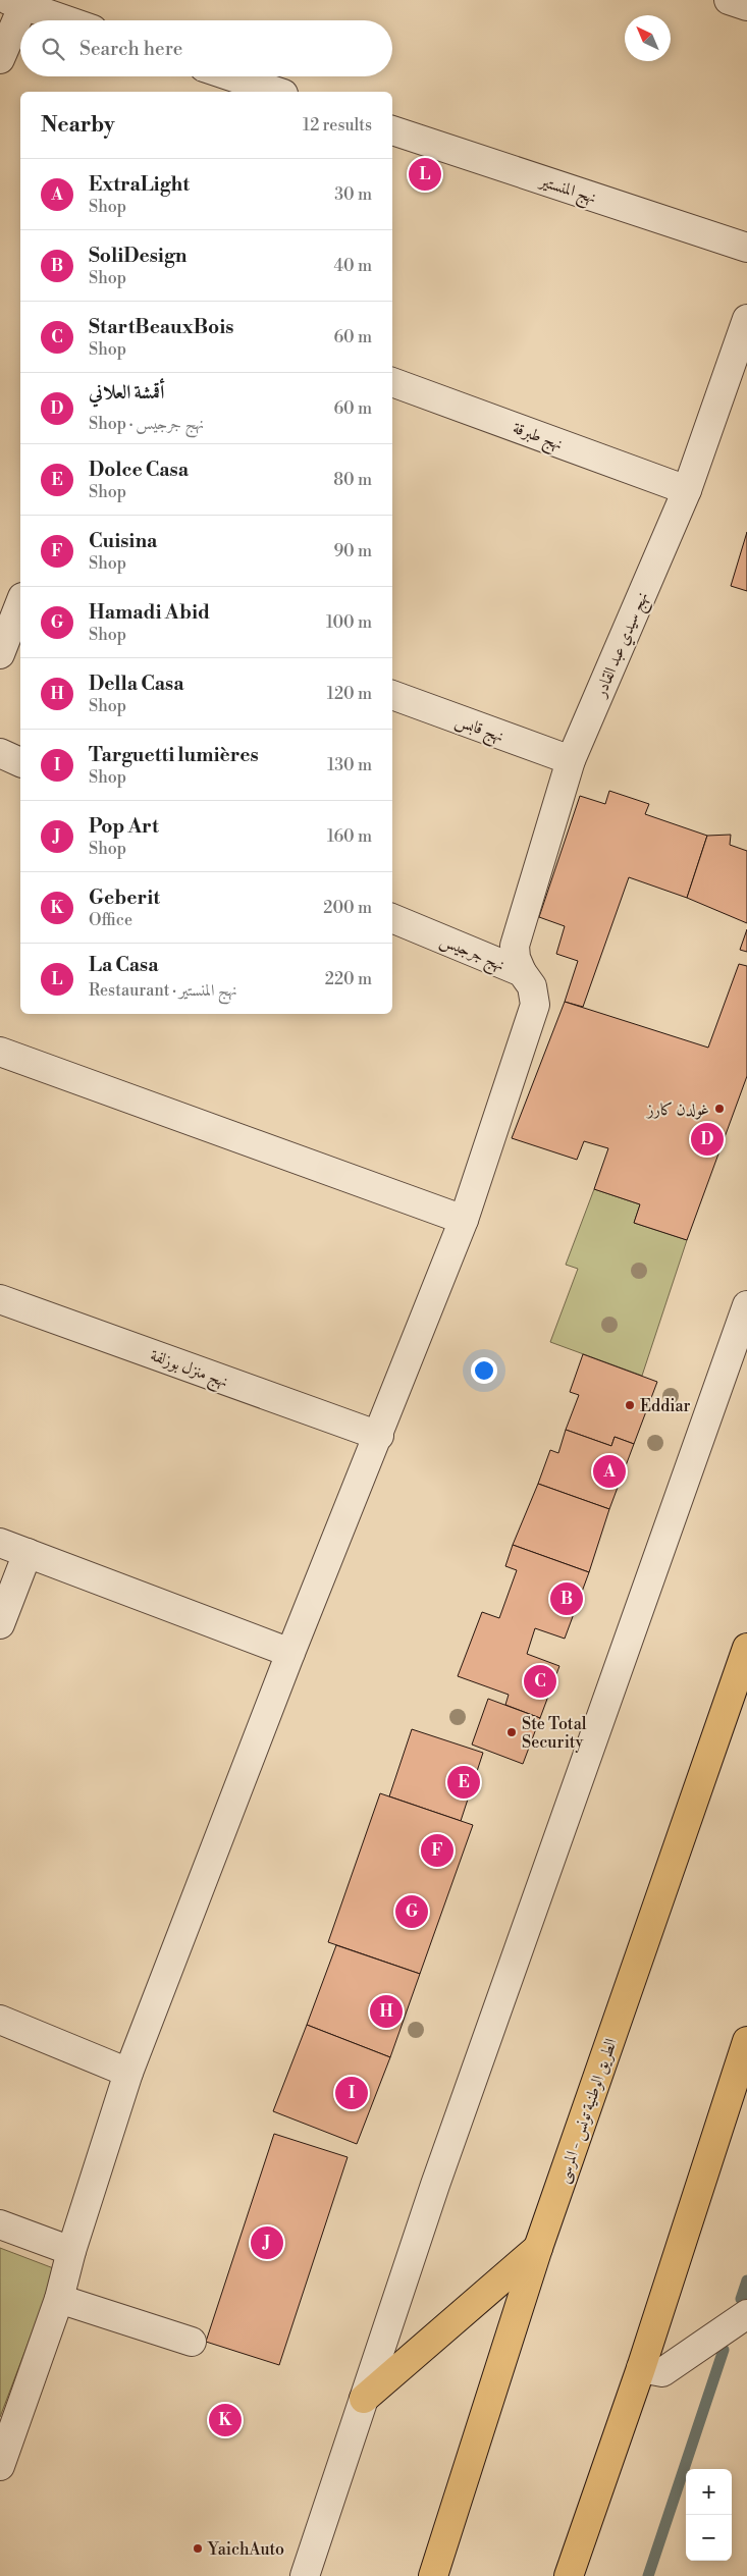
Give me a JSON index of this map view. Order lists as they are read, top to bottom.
{
  "streets": {
    "highway": ["الطريق الوطنية تونس - المرسى"],
    "street": [
      "نهج المنستير",
      "نهج طبرقة",
      "نهج سيدي عبد القادر",
      "نهج قابس",
      "نهج جرجيس",
      "نهج منزل بوزلفة"
    ]
  },
  "crossings": [
    ["نهج طبرقة", "نهج سيدي عبد القادر"],
    ["نهج سيدي عبد القادر", "نهج قابس"],
    ["نهج سيدي عبد القادر", "نهج جرجيس"]
  ],
  "places": [
    "غولدن كارز",
    "Eddiar",
    "Ste Total Security",
    "YaichAuto"
  ],
  "north": "top left",
  "page": {
    "search": "Search here",
    "heading": ["Nearby", "12 results"],
    "pins": [
      "L",
      "D",
      "A",
      "B",
      "C",
      "E",
      "F",
      "G",
      "H",
      "I",
      "J",
      "K"
    ],
    "list": [
      {
        "mark": "A",
        "name": "ExtraLight",
        "note": "Shop",
        "value": "30 m"
      },
      {
        "mark": "B",
        "name": "SoliDesign",
        "note": "Shop",
        "value": "40 m"
      },
      {
        "mark": "C",
        "name": "StartBeauxBois",
        "note": "Shop",
        "value": "60 m"
      },
      {
        "mark": "D",
        "name": "أقمشة العلاني",
        "note": "Shop · نهج جرجيس",
        "value": "60 m"
      },
      {
        "mark": "E",
        "name": "Dolce Casa",
        "note": "Shop",
        "value": "80 m"
      },
      {
        "mark": "F",
        "name": "Cuisina",
        "note": "Shop",
        "value": "90 m"
      },
      {
        "mark": "G",
        "name": "Hamadi Abid",
        "note": "Shop",
        "value": "100 m"
      },
      {
        "mark": "H",
        "name": "Della Casa",
        "note": "Shop",
        "value": "120 m"
      },
      {
        "mark": "I",
        "name": "Targuetti lumières",
        "note": "Shop",
        "value": "130 m"
      },
      {
        "mark": "J",
        "name": "Pop Art",
        "note": "Shop",
        "value": "160 m"
      },
      {
        "mark": "K",
        "name": "Geberit",
        "note": "Office",
        "value": "200 m"
      },
      {
        "mark": "L",
        "name": "La Casa",
        "note": "Restaurant · نهج المنستير",
        "value": "220 m"
      }
    ],
    "map_buttons": ["+", "−"]
  }
}
